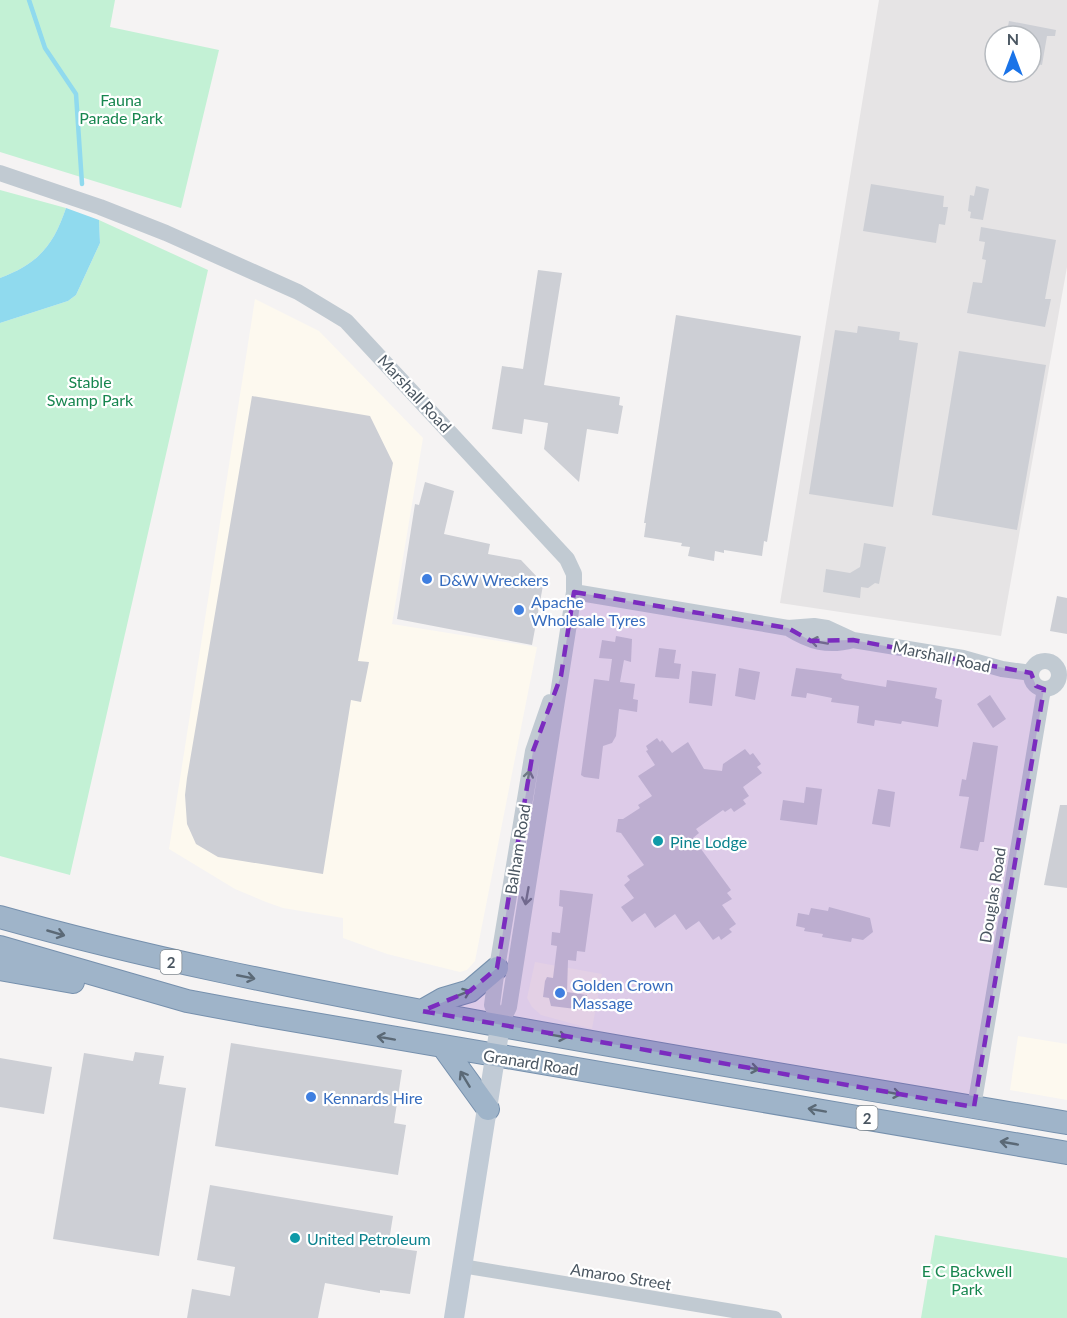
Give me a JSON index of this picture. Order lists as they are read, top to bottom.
{
  "streets": {
    "highway": ["2", "Granard Road"],
    "main road": ["Balham Road"],
    "street": ["Marshall Road", "Douglas Road", "Amaroo Street"]
  },
  "crossings": [
    ["Marshall Road", "Balham Road"],
    ["Marshall Road", "Douglas Road"],
    ["Balham Road", "Granard Road"],
    ["Balham Road", "Amaroo Street"],
    ["Douglas Road", "Granard Road"]
  ],
  "parks": ["Fauna Parade Park", "Stable Swamp Park", "E C Backwell Park"],
  "places": [
    "D&W Wreckers",
    "Apache Wholesale Tyres",
    "Pine Lodge",
    "Golden Crown Massage",
    "Kennards Hire",
    "United Petroleum"
  ],
  "north": "top"
}
